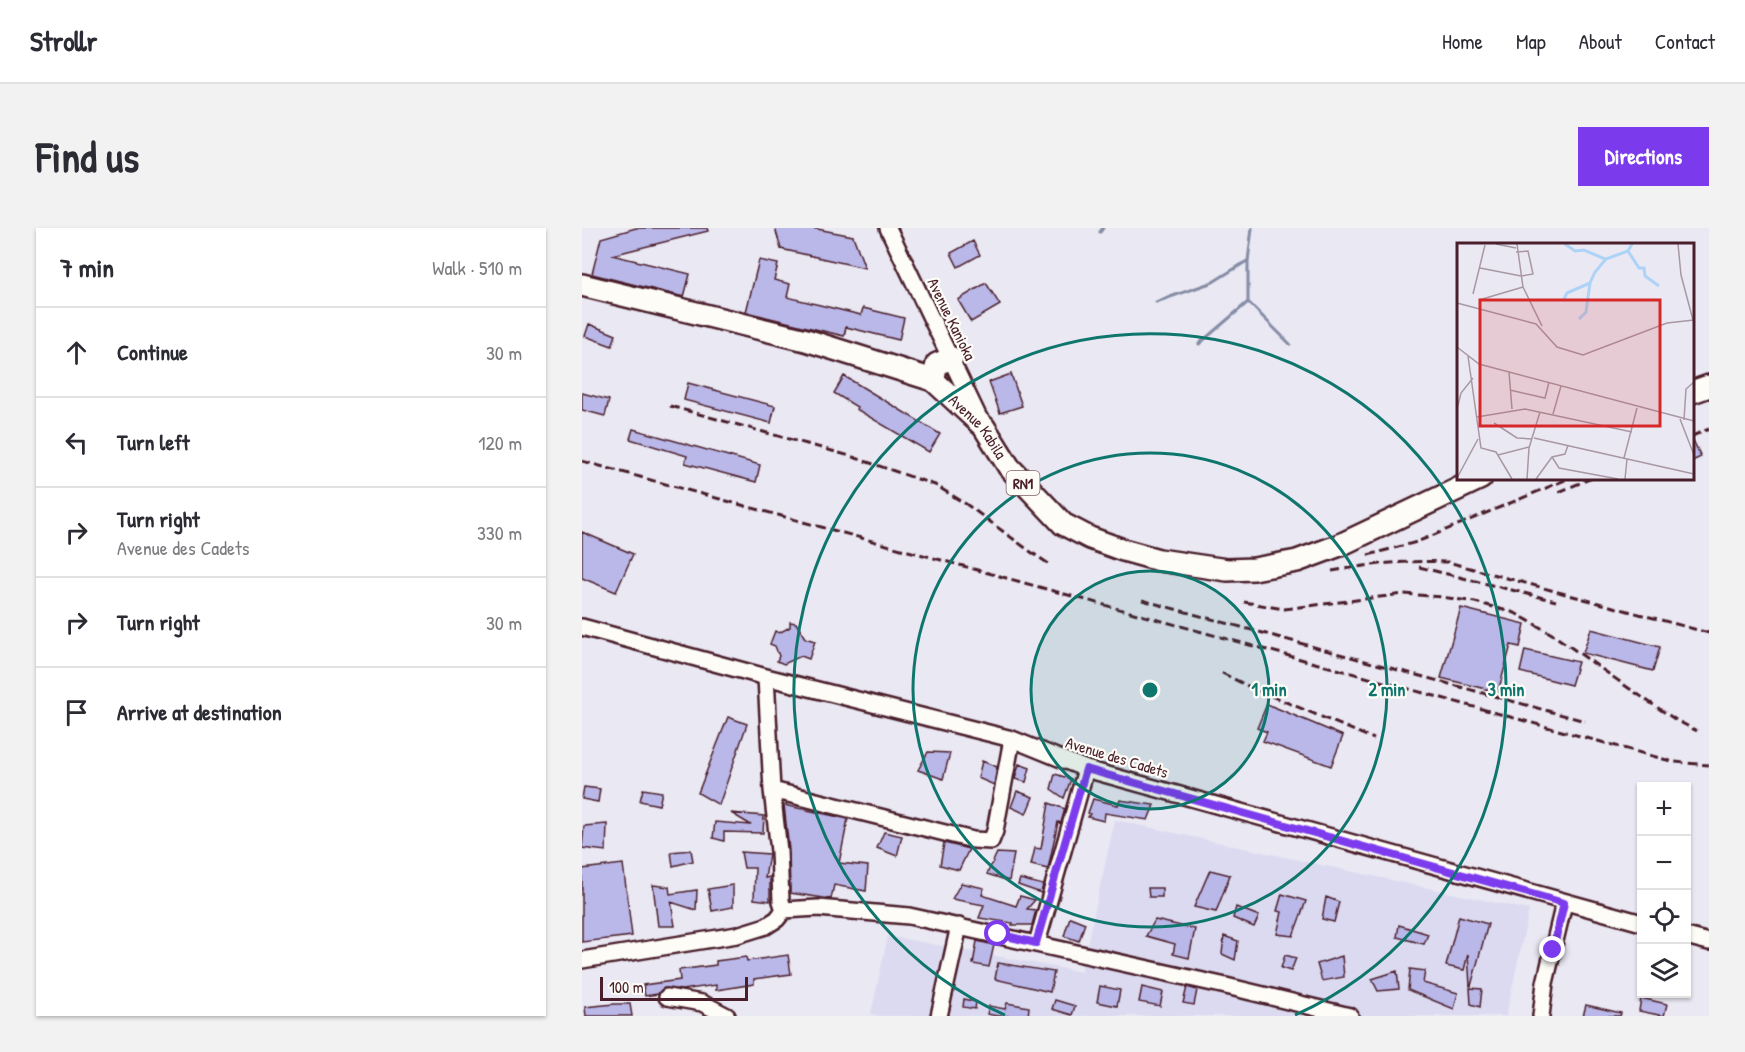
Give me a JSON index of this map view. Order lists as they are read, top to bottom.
{
  "streets": {
    "highway": ["Avenue Kabila", "RN1"],
    "street": ["Avenue Kanioka", "Avenue des Cadets"]
  },
  "crossings": [
    ["Avenue Kanioka", "Avenue Kabila"]
  ],
  "scale_bar": "100 m",
  "page": {
    "header": "Strollr",
    "nav": [
      "Home",
      "Map",
      "About",
      "Contact"
    ],
    "buttons": "Directions",
    "title": "Find us",
    "heading": ["7 min", "Walk · 510 m"],
    "list": [
      ["Continue", "30 m"],
      ["Turn left", "120 m"],
      ["Turn right", "Avenue des Cadets", "330 m"],
      ["Turn right", "30 m"],
      "Arrive at destination"
    ],
    "map_buttons": ["+", "−"],
    "scale": "100 m"
  },
  "rings": ["1 min", "2 min", "3 min"]
}
